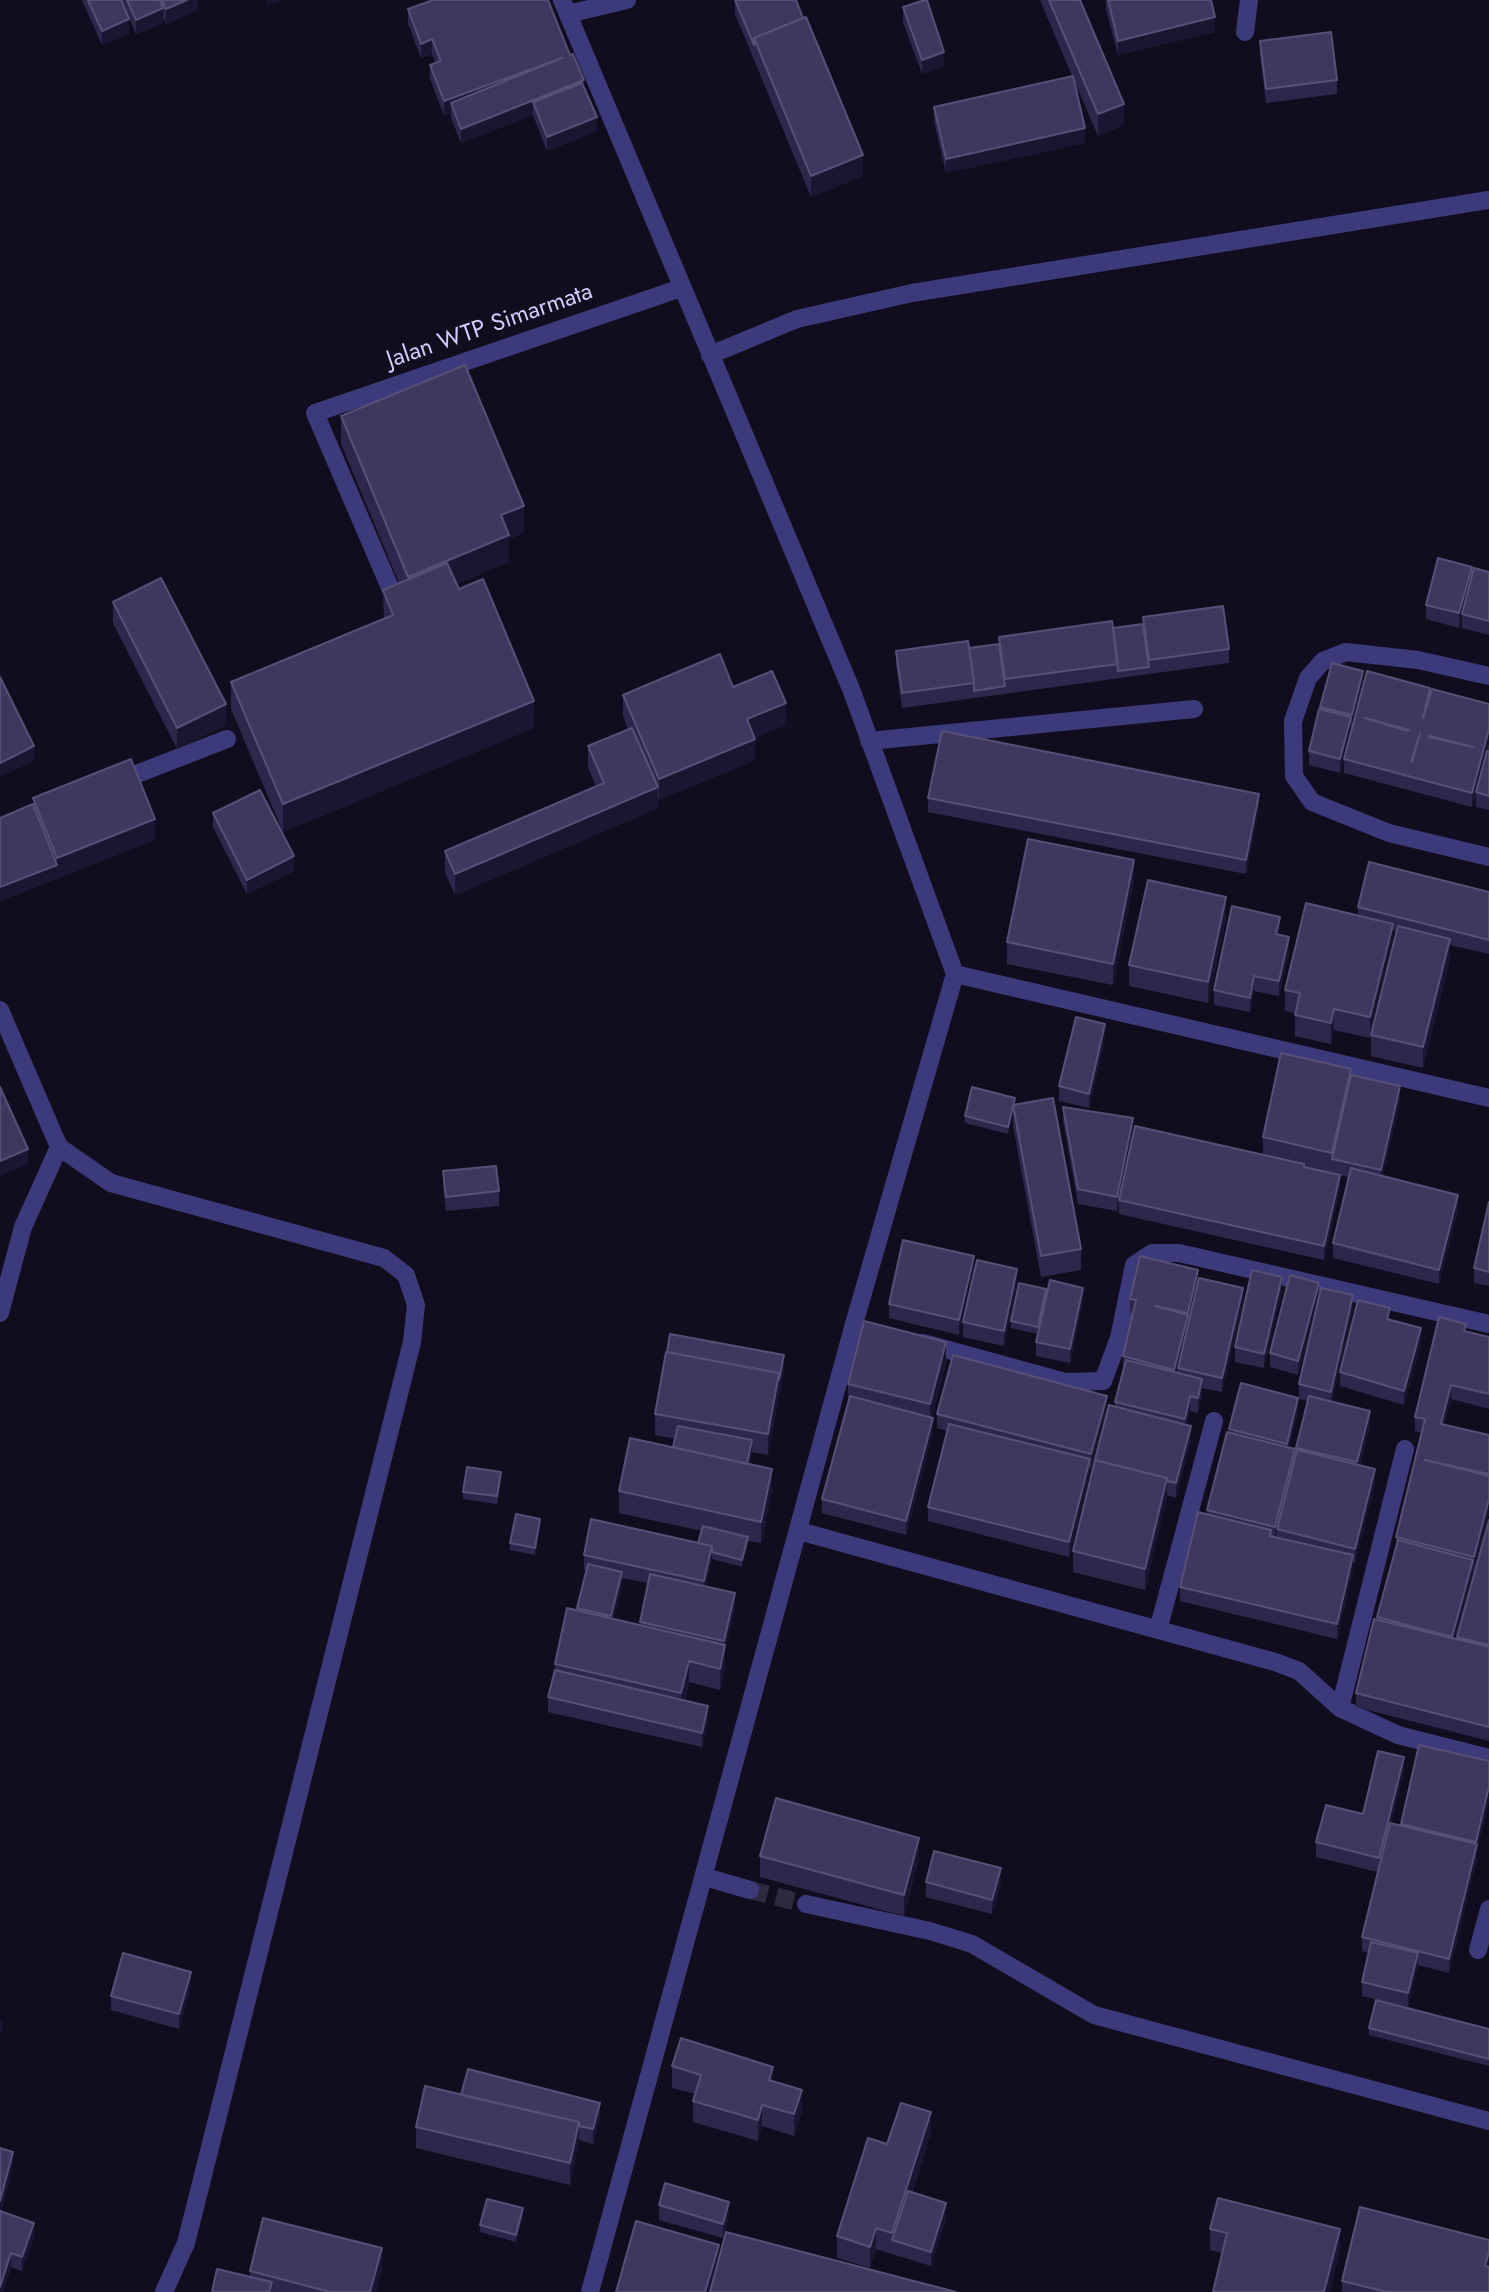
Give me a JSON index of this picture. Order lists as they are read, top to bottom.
{
  "streets": {
    "street": ["Jalan WTP Simarmata"]
  }
}
